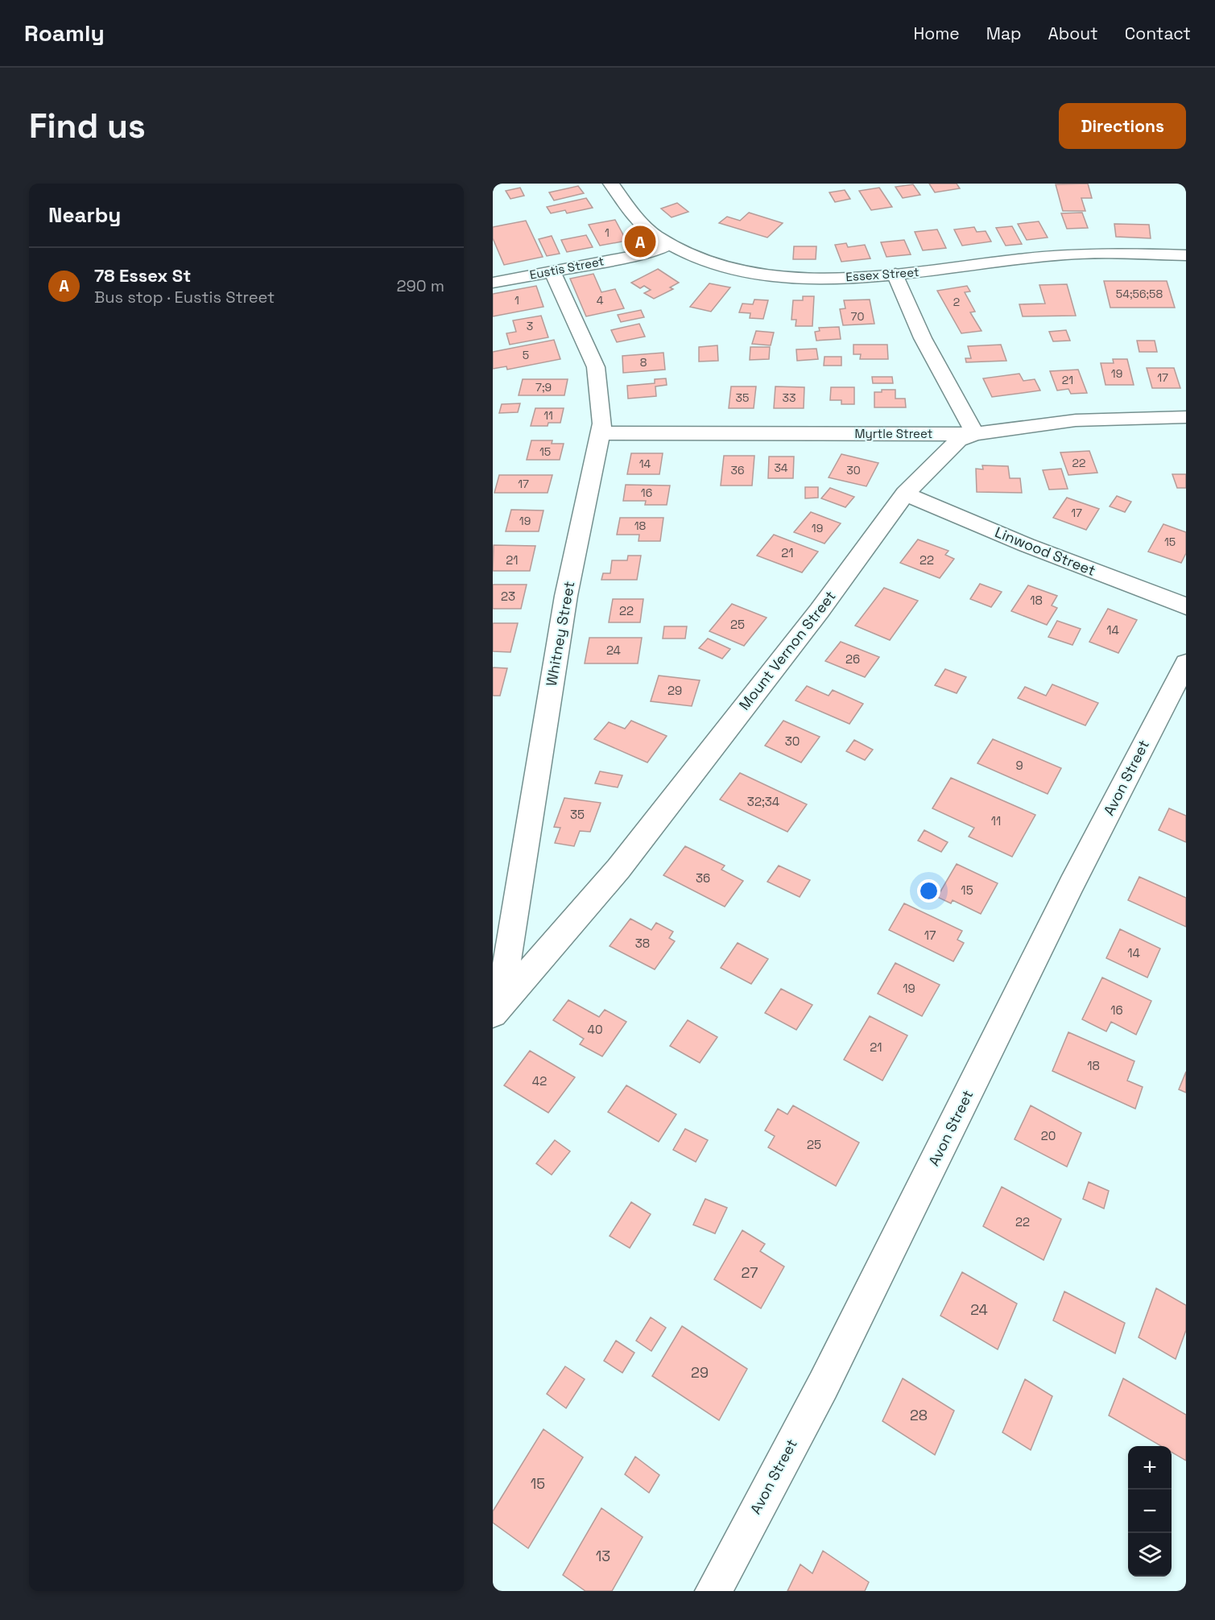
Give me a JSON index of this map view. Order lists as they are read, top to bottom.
{
  "streets": {
    "street": [
      "Eustis Street",
      "Essex Street",
      "Myrtle Street",
      "Linwood Street",
      "Whitney Street",
      "Mount Vernon Street",
      "Avon Street"
    ]
  },
  "crossings": [
    ["Eustis Street", "Essex Street"],
    ["Eustis Street", "Whitney Street"],
    ["Myrtle Street", "Whitney Street"],
    ["Myrtle Street", "Mount Vernon Street"],
    ["Linwood Street", "Mount Vernon Street"],
    ["Whitney Street", "Mount Vernon Street"]
  ],
  "house_numbers": [
    "1",
    "54;56;58",
    "1",
    "4",
    "2",
    "70",
    "3",
    "5",
    "8",
    "19",
    "17",
    "21",
    "7;9",
    "35",
    "33",
    "11",
    "15",
    "22",
    "14",
    "34",
    "36",
    "30",
    "17",
    "16",
    "17",
    "19",
    "18",
    "19",
    "15",
    "21",
    "21",
    "22",
    "23",
    "18",
    "22",
    "25",
    "14",
    "24",
    "26",
    "29",
    "30",
    "9",
    "32;34",
    "35",
    "11",
    "36",
    "15",
    "17",
    "38",
    "14",
    "19",
    "16",
    "40",
    "21",
    "18",
    "42",
    "20",
    "25",
    "22",
    "27",
    "24",
    "29",
    "28",
    "15",
    "13"
  ],
  "page": {
    "header": "Roamly",
    "nav": [
      "Home",
      "Map",
      "About",
      "Contact"
    ],
    "buttons": "Directions",
    "title": "Find us",
    "heading": "Nearby",
    "pins": "A",
    "list": [
      {
        "mark": "A",
        "name": "78 Essex St",
        "note": "Bus stop · Eustis Street",
        "value": "290 m"
      }
    ],
    "map_buttons": ["+", "−"]
  }
}
